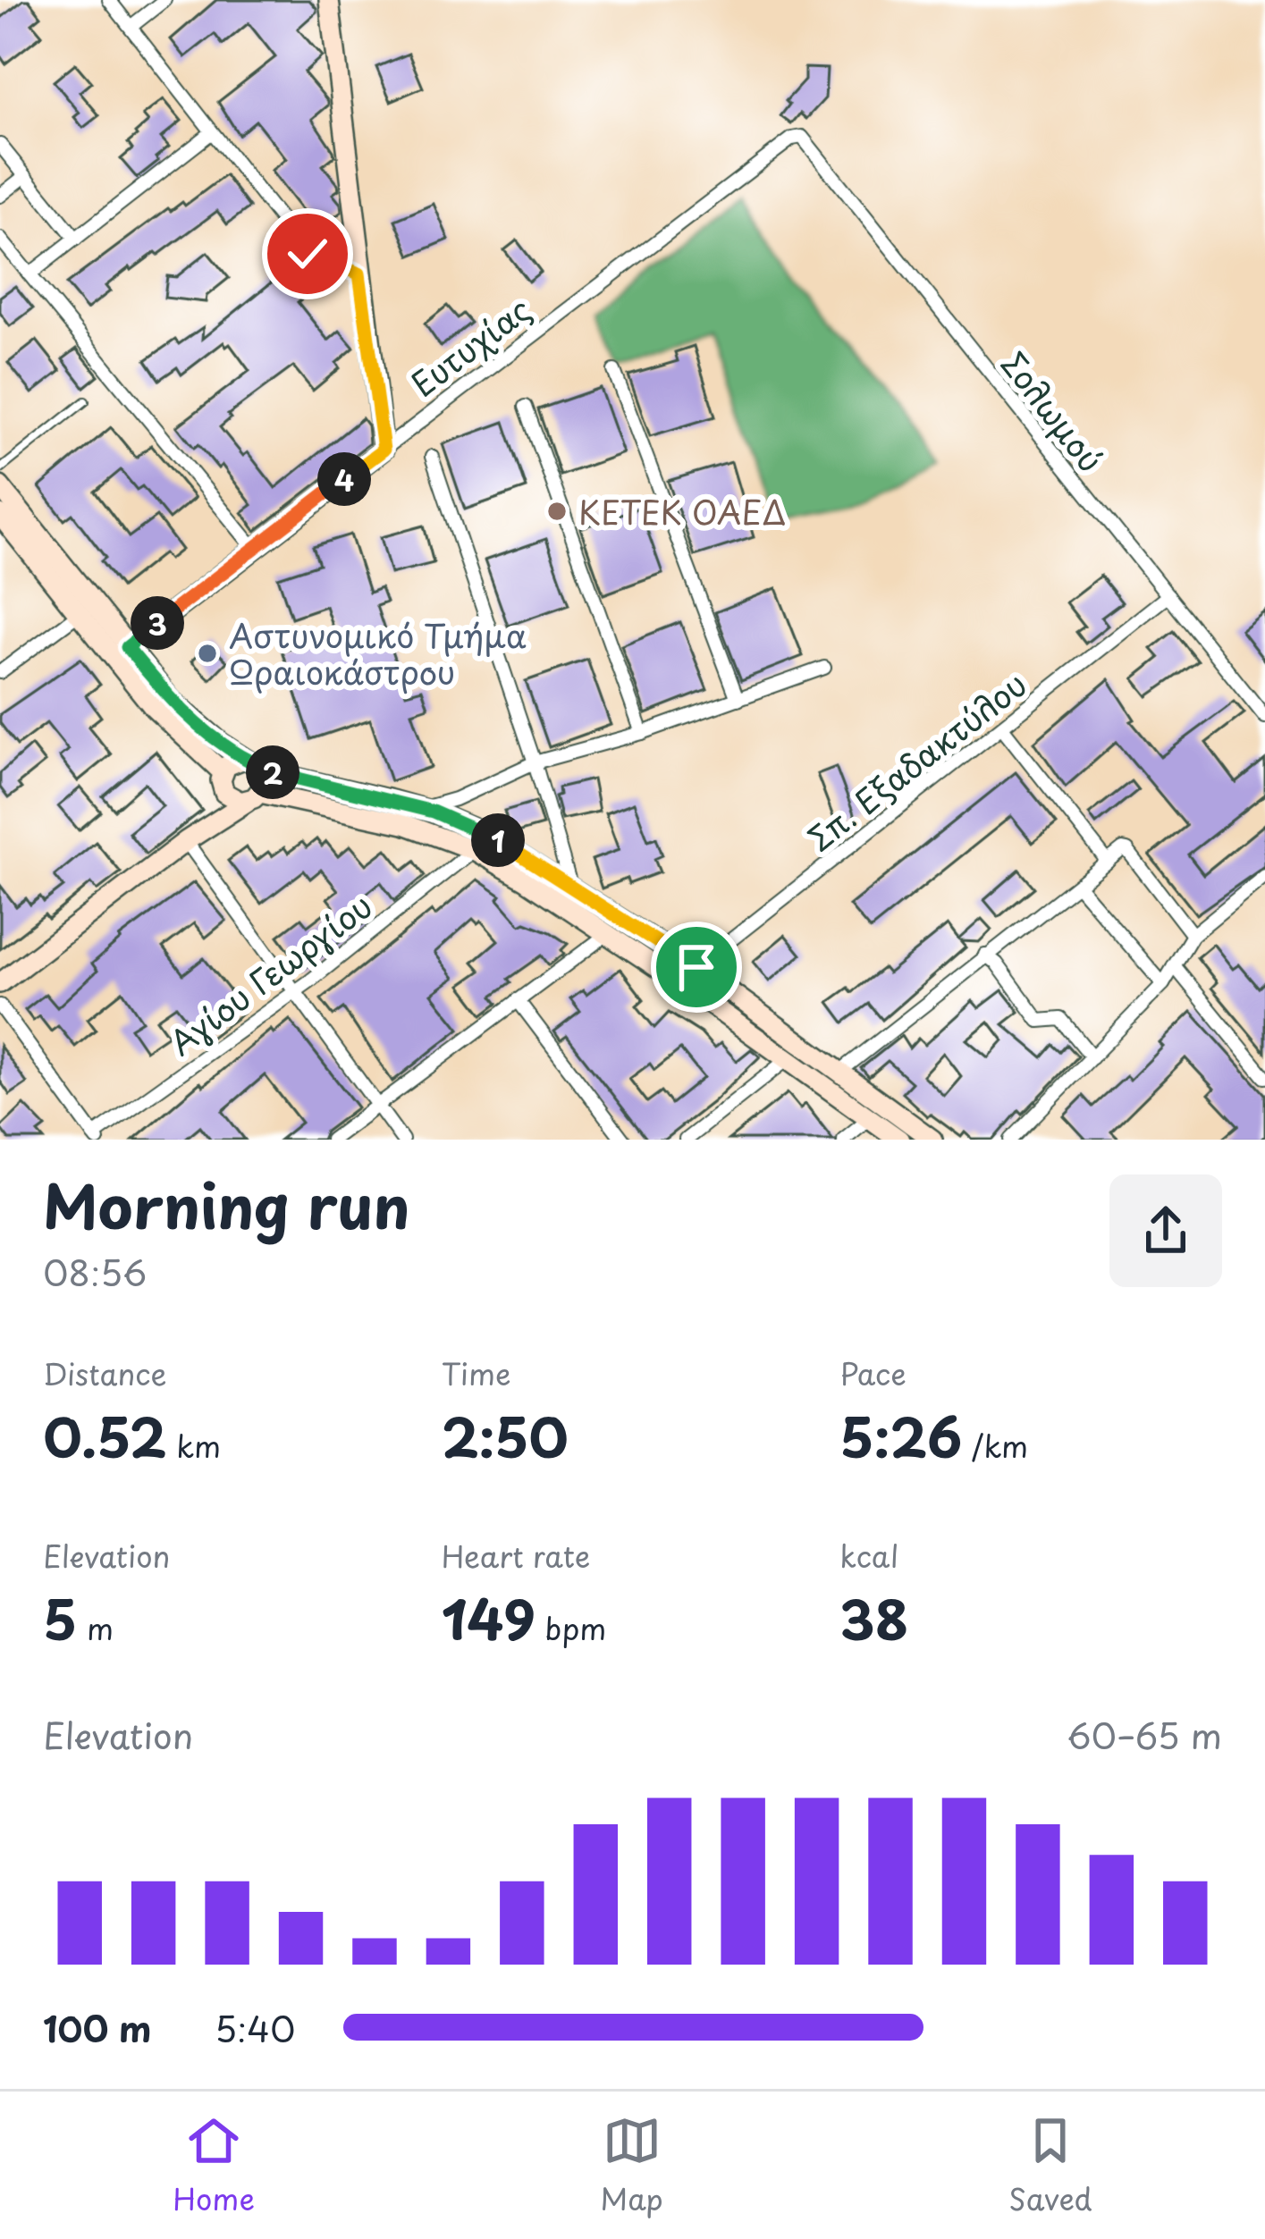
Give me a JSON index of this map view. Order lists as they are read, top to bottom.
{
  "streets": {
    "main road": ["Ευτυχίας"],
    "street": ["Σολωμού", "Σπ. Εξαδακτύλου", "Αγίου Γεωργίου"]
  },
  "crossings": [
    ["Ευτυχίας", "Σολωμού"],
    ["Σολωμού", "Σπ. Εξαδακτύλου"]
  ],
  "places": ["ΚΕΤΕΚ ΟΑΕΔ", "Αστυνομικό Τμήμα Ωραιοκάστρου"],
  "page": {
    "pins": [
      "4",
      "3",
      "2",
      "1"
    ],
    "heading": ["Morning run", "08:56"],
    "stats": [
      ["Distance", "0.52 km"],
      ["Time", "2:50"],
      ["Pace", "5:26 /km"],
      ["Elevation", "5 m"],
      ["Heart rate", "149 bpm"],
      ["kcal", "38"]
    ],
    "chart": ["Elevation", "60–65 m"],
    "list": [
      {
        "name": "100 m",
        "note": "5:40"
      }
    ],
    "tabs": ["Home", "Map", "Saved"]
  }
}
